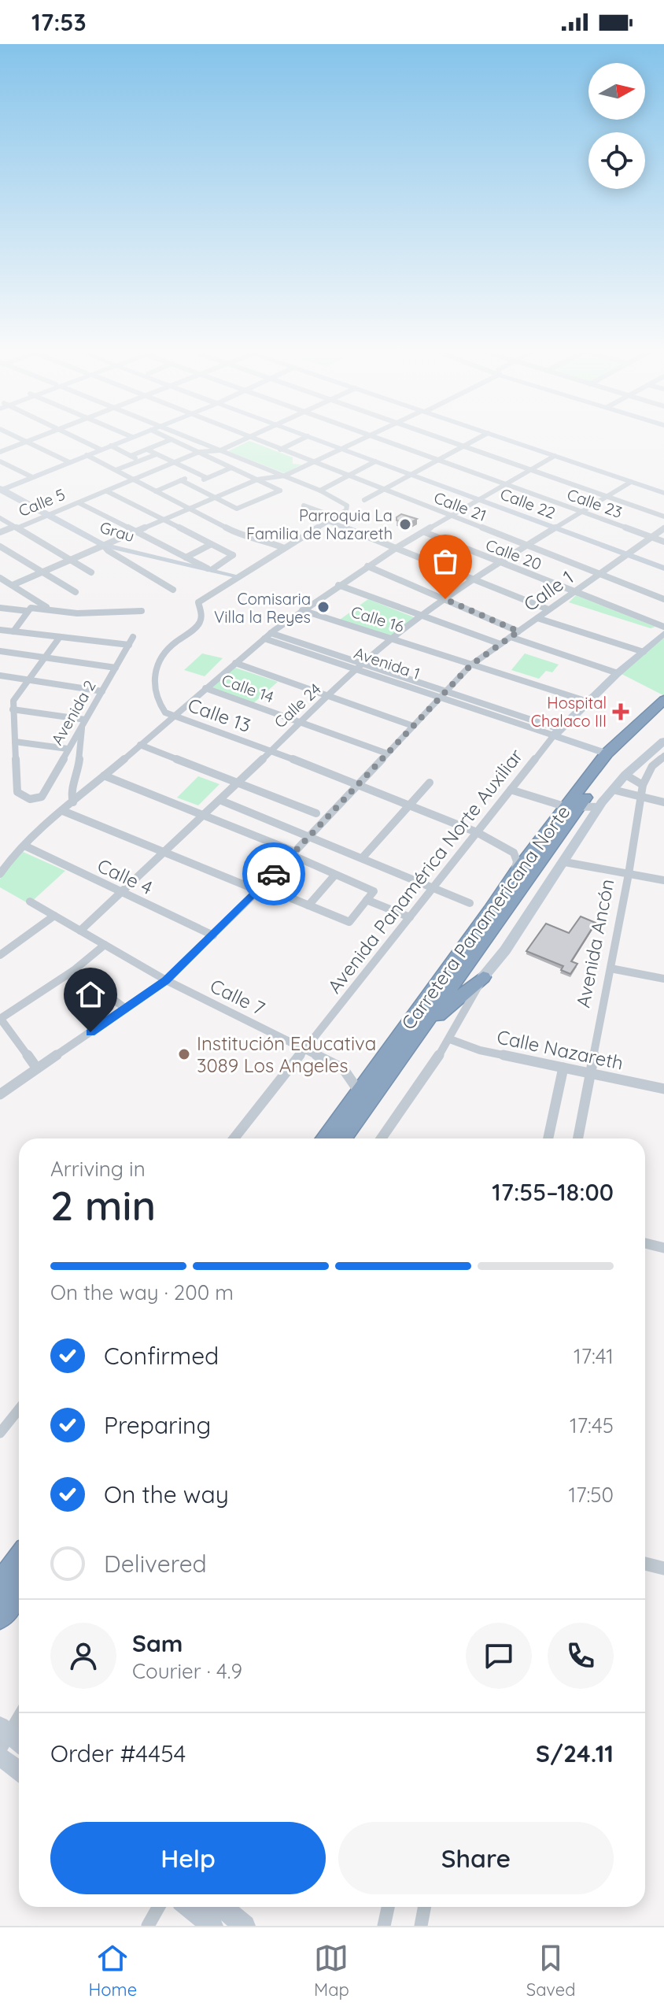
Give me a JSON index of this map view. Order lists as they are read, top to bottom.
{
  "streets": {
    "highway": ["Carretera Panamericana Norte"],
    "street": [
      "Calle 5",
      "Calle 22",
      "Calle 23",
      "Calle 21",
      "Grau",
      "Calle 20",
      "Calle 1",
      "Calle 16",
      "Avenida 1",
      "Calle 14",
      "Calle 24",
      "Avenida 2",
      "Calle 13",
      "Avenida Panamérica Norte Auxiliar",
      "Calle 4",
      "Avenida Ancón",
      "Calle 7",
      "Calle Nazareth"
    ]
  },
  "crossings": [
    ["Calle 5", "Grau"],
    ["Calle 22", "Calle 1"],
    ["Calle 22", "Calle 24"],
    ["Calle 23", "Calle 1"],
    ["Calle 23", "Calle 24"],
    ["Calle 21", "Calle 1"],
    ["Calle 21", "Calle 24"],
    ["Calle 20", "Calle 1"],
    ["Calle 20", "Calle 24"],
    ["Calle 1", "Calle 16"],
    ["Calle 1", "Avenida 1"],
    ["Calle 1", "Calle 14"],
    ["Calle 1", "Calle 13"],
    ["Calle 1", "Calle 4"],
    ["Calle 1", "Calle 7"],
    ["Calle 16", "Calle 24"],
    ["Calle 16", "Avenida Panamérica Norte Auxiliar"],
    ["Avenida 1", "Calle 24"],
    ["Avenida 1", "Avenida Panamérica Norte Auxiliar"],
    ["Avenida 1", "Carretera Panamericana Norte"],
    ["Calle 14", "Calle 24"],
    ["Calle 24", "Calle 13"],
    ["Calle 24", "Calle 4"],
    ["Calle 24", "Calle 7"],
    ["Calle 13", "Avenida Panamérica Norte Auxiliar"],
    ["Calle 13", "Carretera Panamericana Norte"],
    ["Avenida Panamérica Norte Auxiliar", "Calle 7"],
    ["Carretera Panamericana Norte", "Calle 7"],
    ["Avenida Ancón", "Calle Nazareth"]
  ],
  "places": {
    "other": ["Parroquia La Familia de Nazareth", "Comisaria Villa la Reyes", "Institución Educativa 3089 Los Angeles"],
    "health": ["Hospital Chalaco III"]
  },
  "north": "right",
  "page": {
    "status": "17:53",
    "heading": ["2 min", "Arriving in", "17:55–18:00"],
    "panel": [
      "Sam",
      "Courier · 4.9",
      "Order #4454",
      "S/24.11"
    ],
    "bar": "On the way · 200 m",
    "list": [
      ["Confirmed", "17:41"],
      ["Preparing", "17:45"],
      ["On the way", "17:50"],
      "Delivered"
    ],
    "buttons": ["Help", "Share"],
    "tabs": ["Home", "Map", "Saved"]
  }
}
